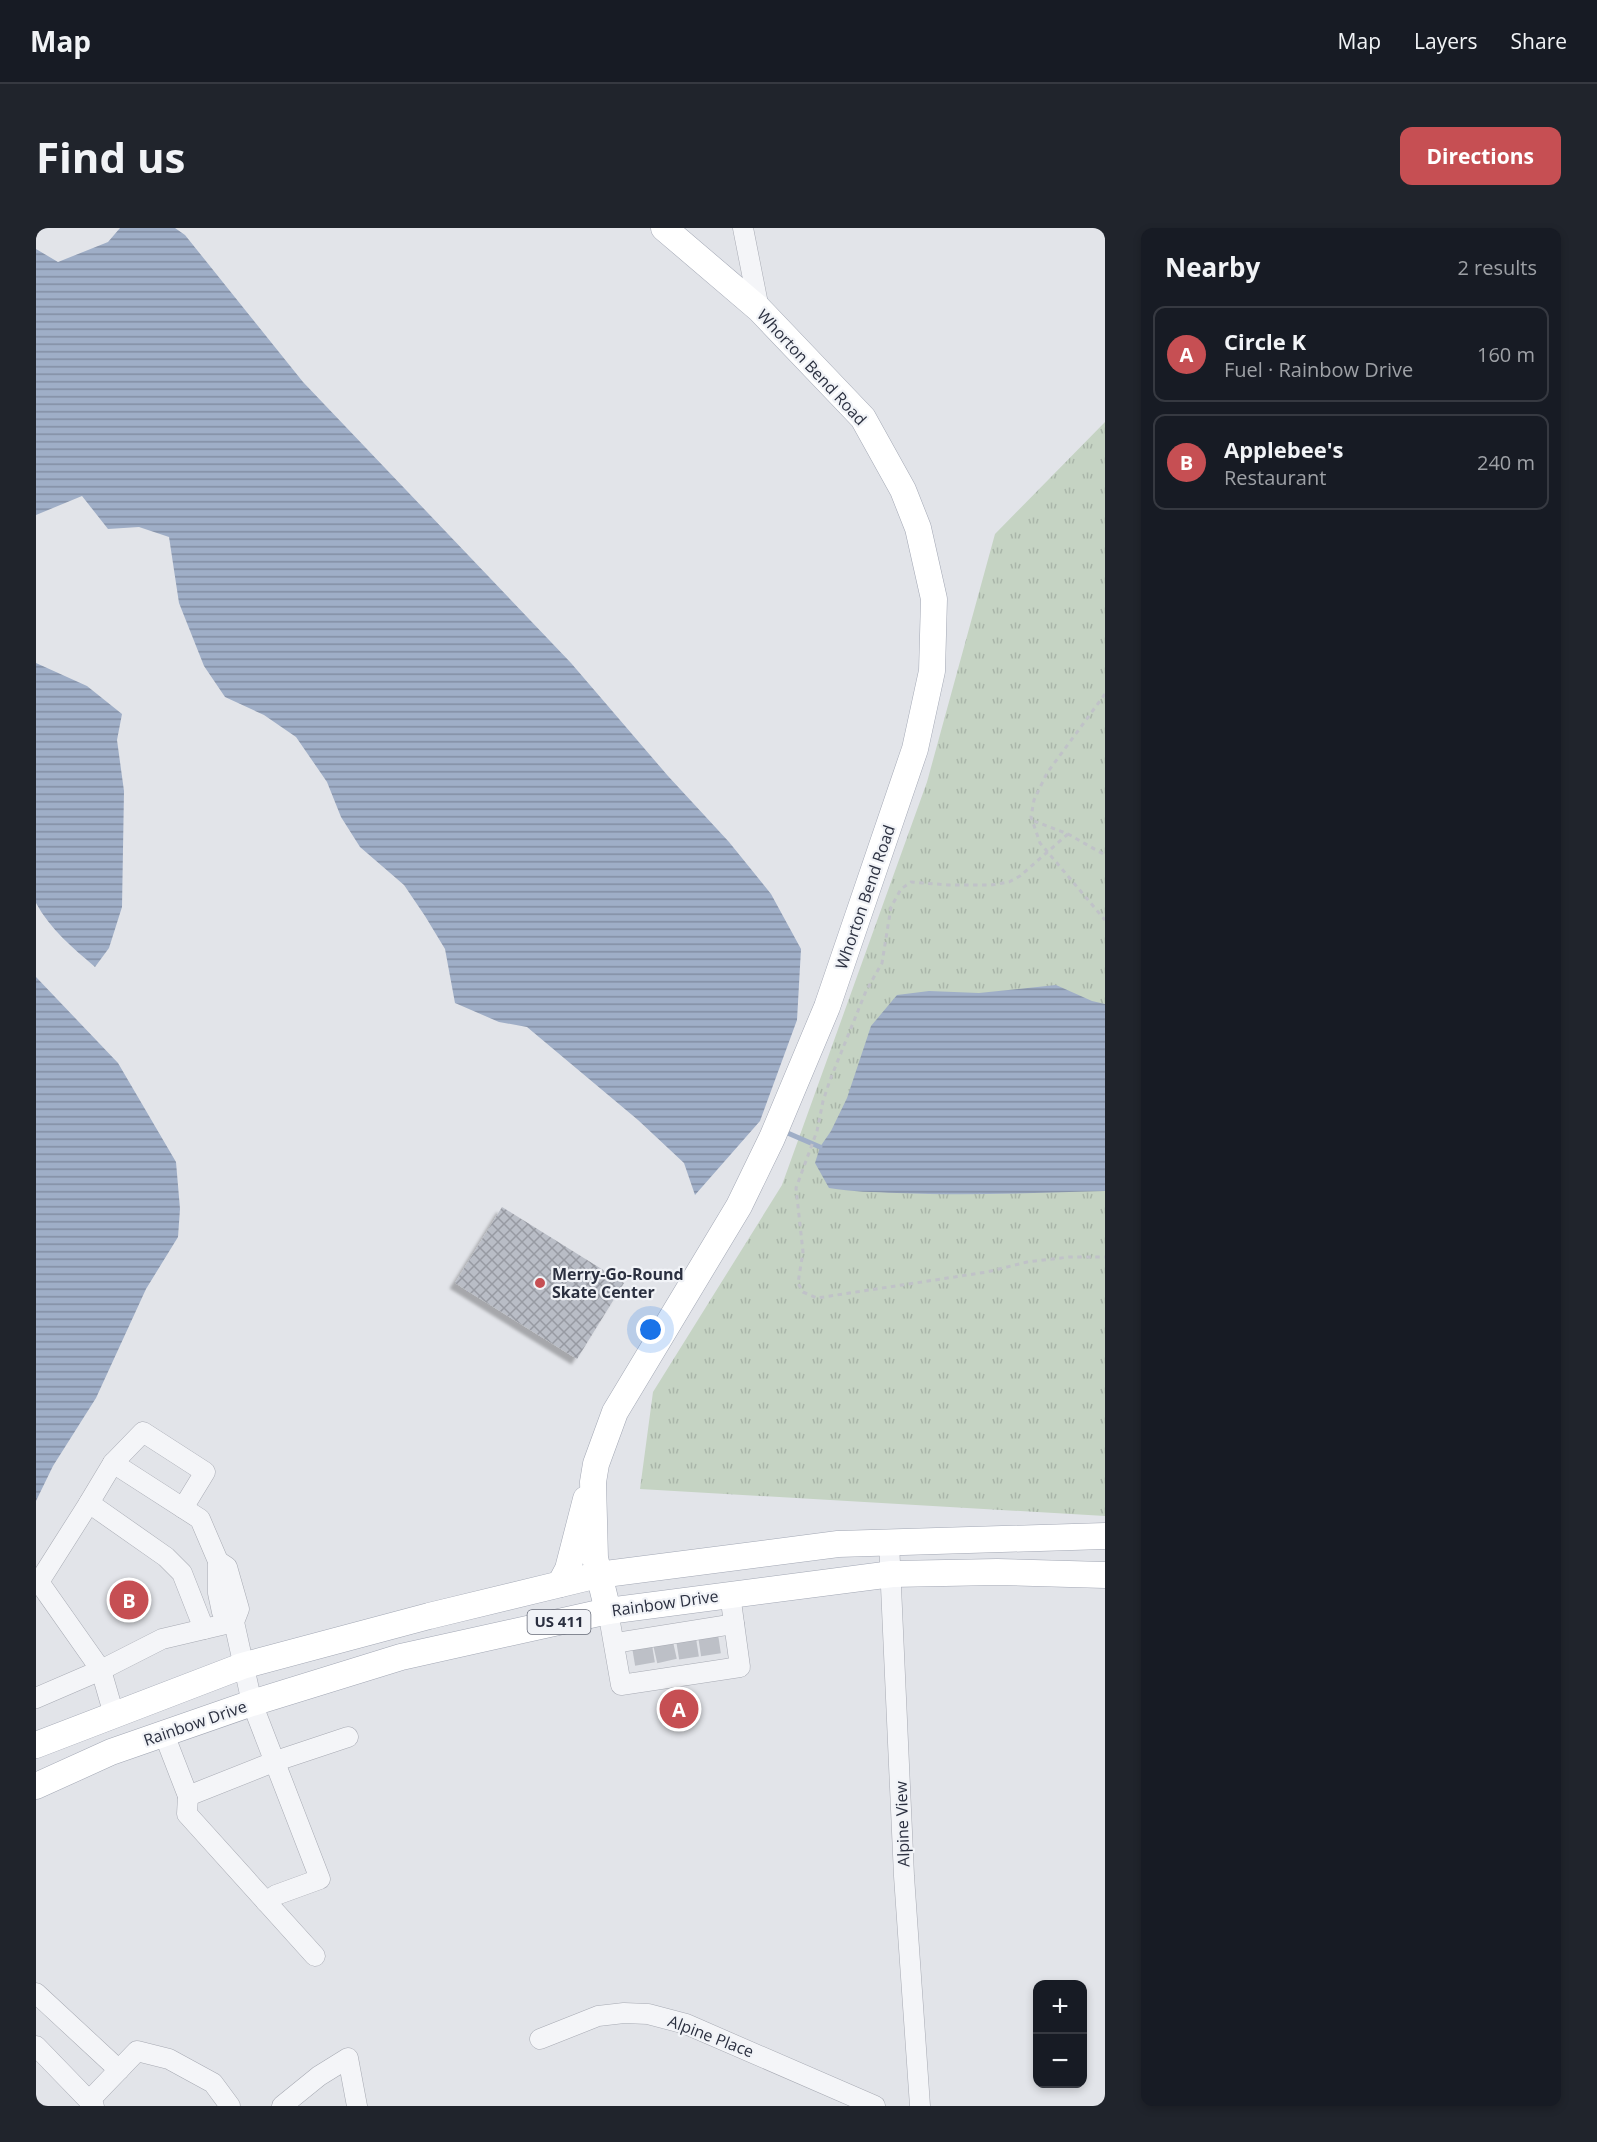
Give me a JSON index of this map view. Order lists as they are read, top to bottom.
{
  "streets": {
    "main road": ["Whorton Bend Road", "Rainbow Drive", "US 411"],
    "street": ["Alpine View", "Alpine Place"]
  },
  "crossings": [
    ["Whorton Bend Road", "Rainbow Drive"],
    ["Whorton Bend Road", "US 411"],
    ["Rainbow Drive", "Alpine View"],
    ["US 411", "Alpine View"]
  ],
  "places": ["Merry-Go-Round Skate Center"],
  "page": {
    "header": "Map",
    "nav": ["Map", "Layers", "Share"],
    "buttons": "Directions",
    "title": "Find us",
    "heading": ["Nearby", "2 results"],
    "list": [
      {
        "mark": "A",
        "name": "Circle K",
        "note": "Fuel · Rainbow Drive",
        "value": "160 m"
      },
      {
        "mark": "B",
        "name": "Applebee's",
        "note": "Restaurant",
        "value": "240 m"
      }
    ],
    "pins": ["B", "A"],
    "map_buttons": ["+", "−"]
  }
}
